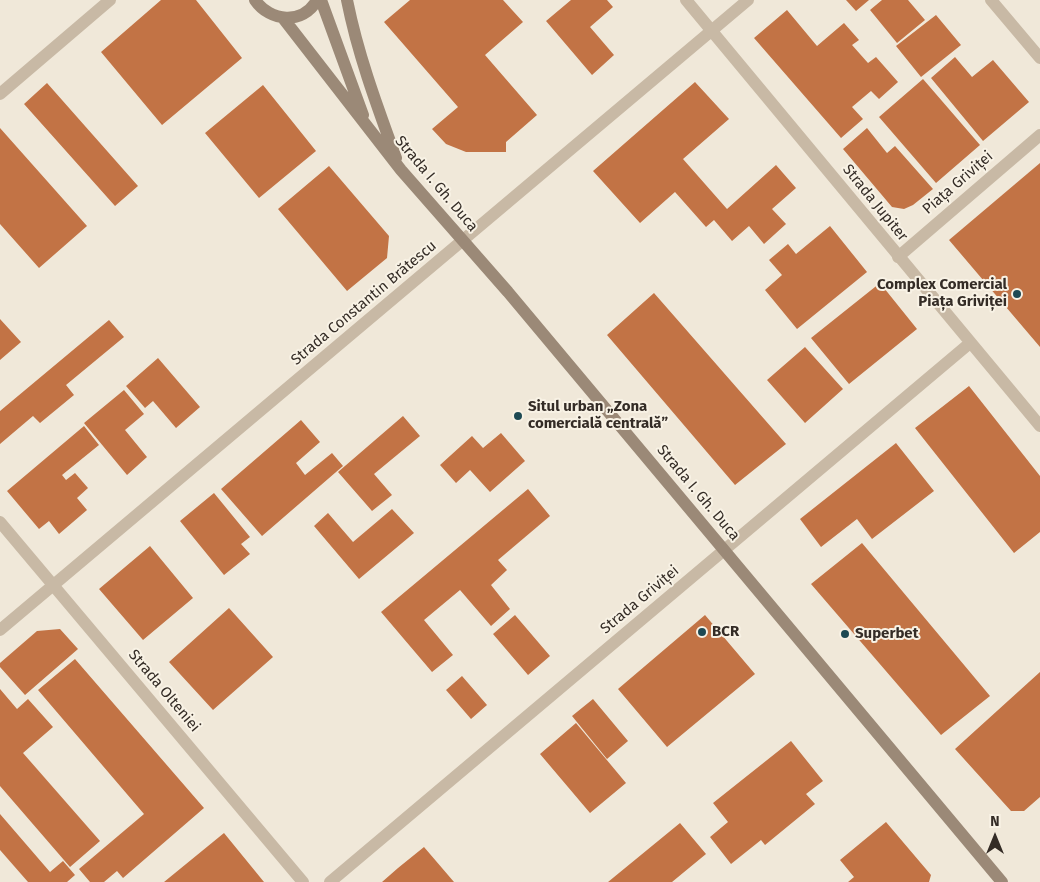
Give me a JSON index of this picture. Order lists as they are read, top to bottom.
{
  "streets": {
    "main road": ["Strada I. Gh. Duca"],
    "street": [
      "Piața Griviței",
      "Strada Jupiter",
      "Strada Constantin Brătescu",
      "Strada Griviței",
      "Strada Olteniei"
    ]
  },
  "crossings": [
    ["Piața Griviței", "Strada Jupiter"],
    ["Strada I. Gh. Duca", "Strada Constantin Brătescu"],
    ["Strada I. Gh. Duca", "Strada Griviței"],
    ["Strada Jupiter", "Strada Constantin Brătescu"],
    ["Strada Jupiter", "Strada Griviței"],
    ["Strada Constantin Brătescu", "Strada Olteniei"]
  ],
  "places": [
    "Complex Comercial Piața Griviței",
    "Situl urban „Zona comercială centrală”",
    "BCR",
    "Superbet"
  ],
  "north": "top"
}
